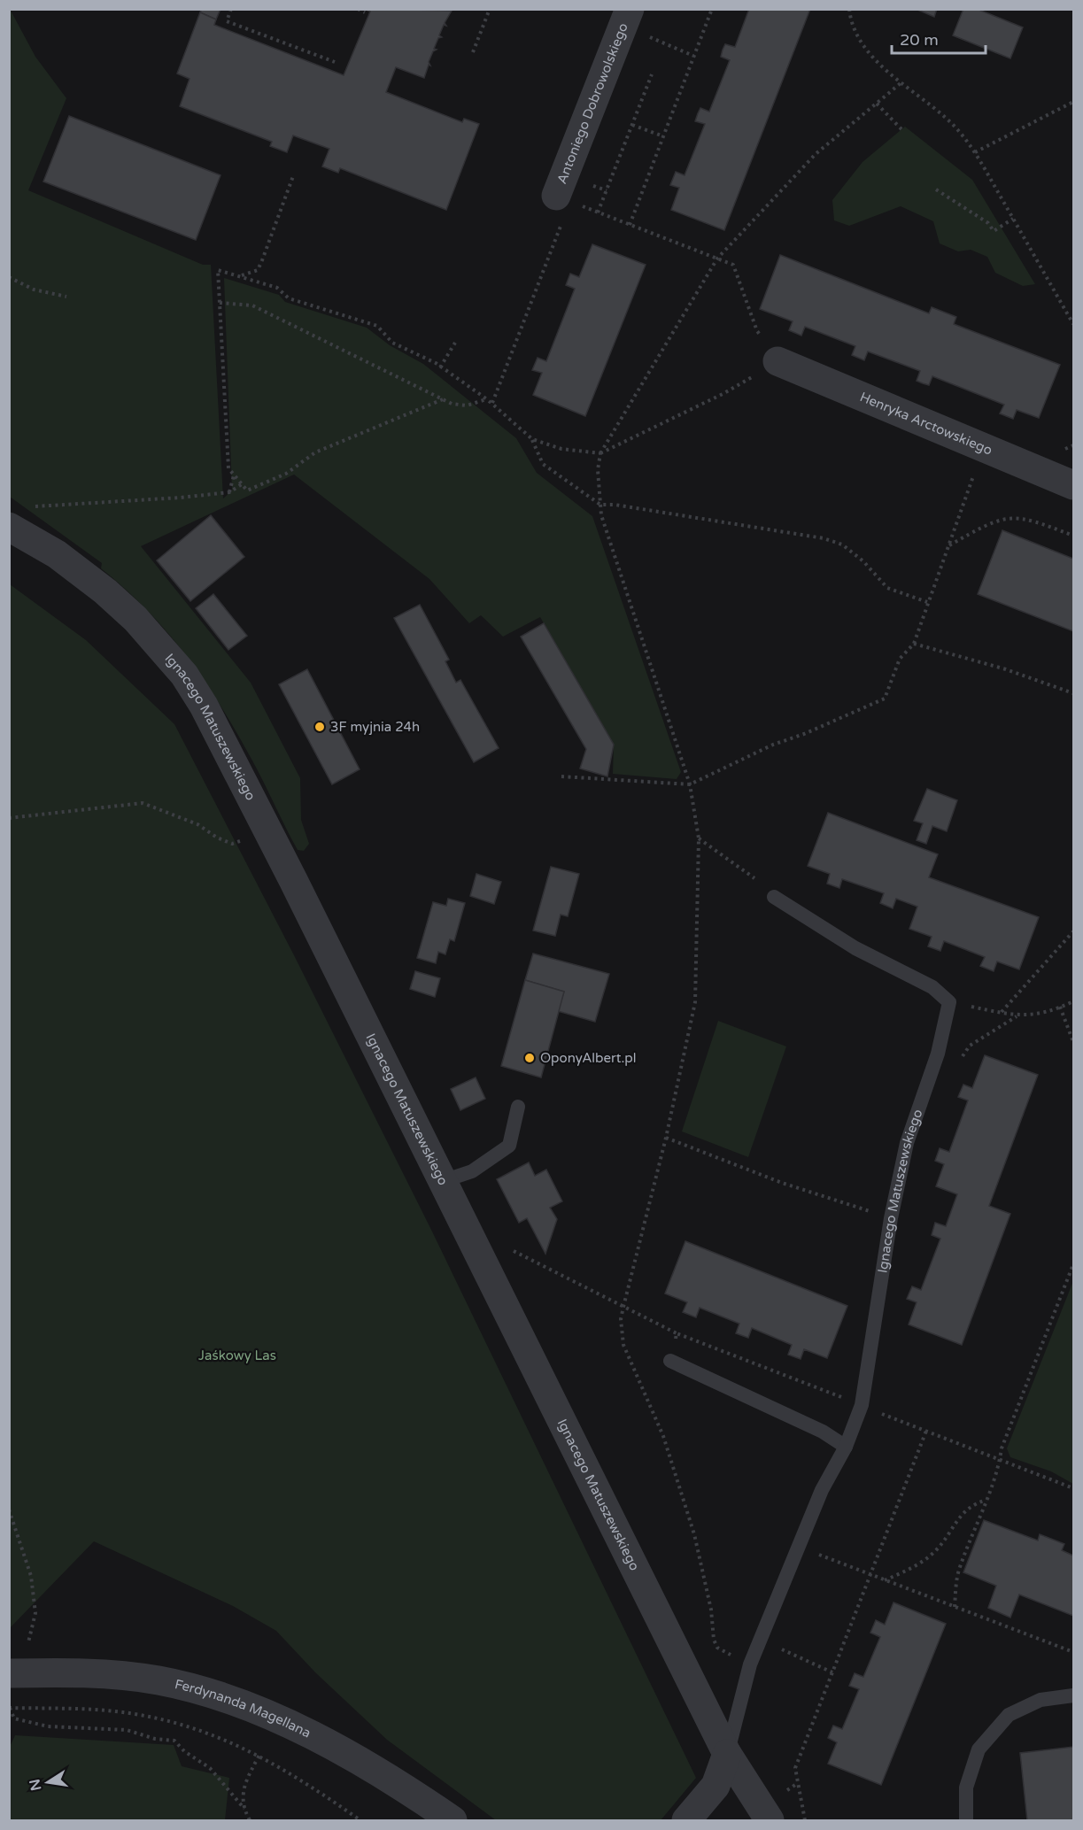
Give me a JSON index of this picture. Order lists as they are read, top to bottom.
{
  "streets": {
    "street": [
      "Antoniego Dobrowolskiego",
      "Henryka Arctowskiego",
      "Ignacego Matuszewskiego",
      "Ferdynanda Magellana"
    ]
  },
  "parks": ["Jaśkowy Las"],
  "places": ["3F myjnia 24h", "OponyAlbert.pl"],
  "scale_bar": "20 m",
  "north": "left"
}
